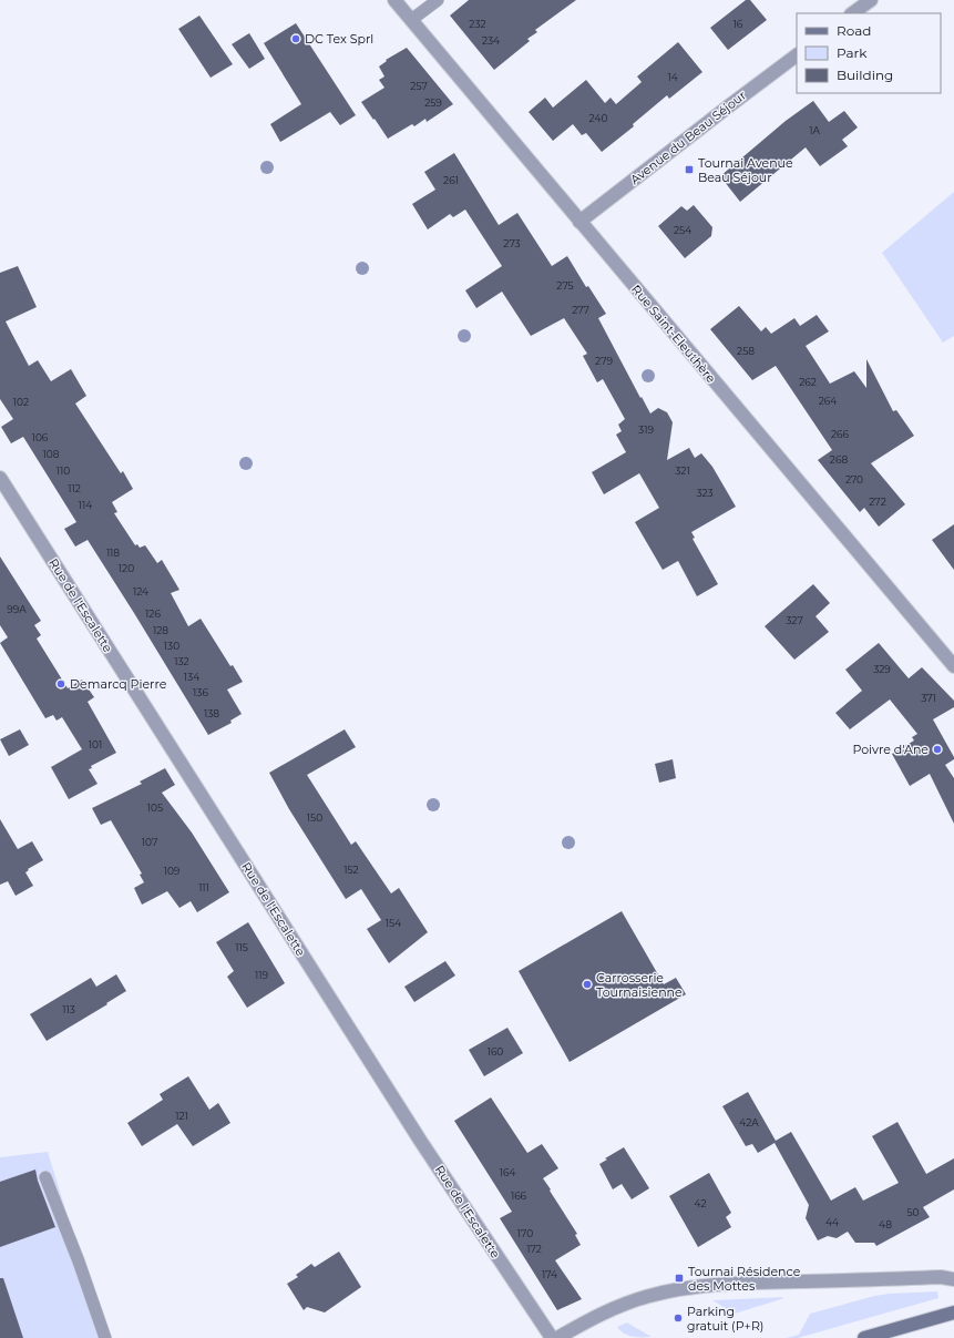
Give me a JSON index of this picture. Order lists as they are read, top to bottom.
{
  "streets": {
    "street": ["Avenue du Beau Séjour", "Rue Saint-Eleuthère", "Rue de l'Escalette"]
  },
  "crossings": [
    ["Avenue du Beau Séjour", "Rue Saint-Eleuthère"]
  ],
  "places": {
    "other": [
      "DC Tex Sprl",
      "Demarcq Pierre",
      "Poivre d'Ane",
      "Carrosserie Tournaisienne",
      "Parking gratuit (P+R)"
    ],
    "transit": ["Tournai Avenue Beau Séjour", "Tournai Résidence des Mottes"]
  },
  "house_numbers": [
    "232",
    "16",
    "234",
    "14",
    "257",
    "259",
    "240",
    "1A",
    "261",
    "254",
    "273",
    "275",
    "277",
    "258",
    "279",
    "262",
    "264",
    "102",
    "319",
    "266",
    "106",
    "108",
    "268",
    "110",
    "321",
    "270",
    "112",
    "323",
    "272",
    "114",
    "118",
    "120",
    "124",
    "99A",
    "126",
    "327",
    "128",
    "130",
    "132",
    "329",
    "134",
    "136",
    "371",
    "138",
    "101",
    "105",
    "150",
    "107",
    "152",
    "109",
    "111",
    "154",
    "115",
    "119",
    "113",
    "160",
    "121",
    "42A",
    "164",
    "166",
    "42",
    "50",
    "44",
    "48",
    "170",
    "172",
    "174"
  ],
  "legend": ["Road", "Park", "Building"]
}
